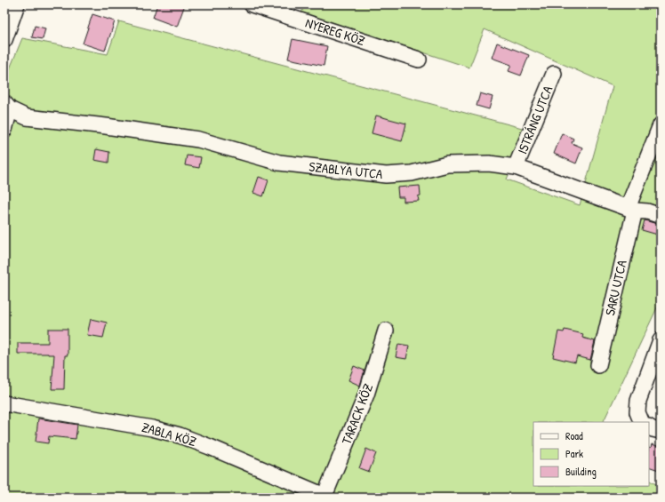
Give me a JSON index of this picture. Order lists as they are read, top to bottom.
{
  "streets": {
    "street": [
      "NYEREG KÖZ",
      "ISTRÁNG UTCA",
      "SZABLYA UTCA",
      "SARU UTCA",
      "TARACK KÖZ",
      "ZABLA KÖZ"
    ]
  },
  "crossings": [
    ["ISTRÁNG UTCA", "SZABLYA UTCA"],
    ["SZABLYA UTCA", "SARU UTCA"],
    ["TARACK KÖZ", "ZABLA KÖZ"]
  ],
  "legend": ["Road", "Park", "Building"]
}
